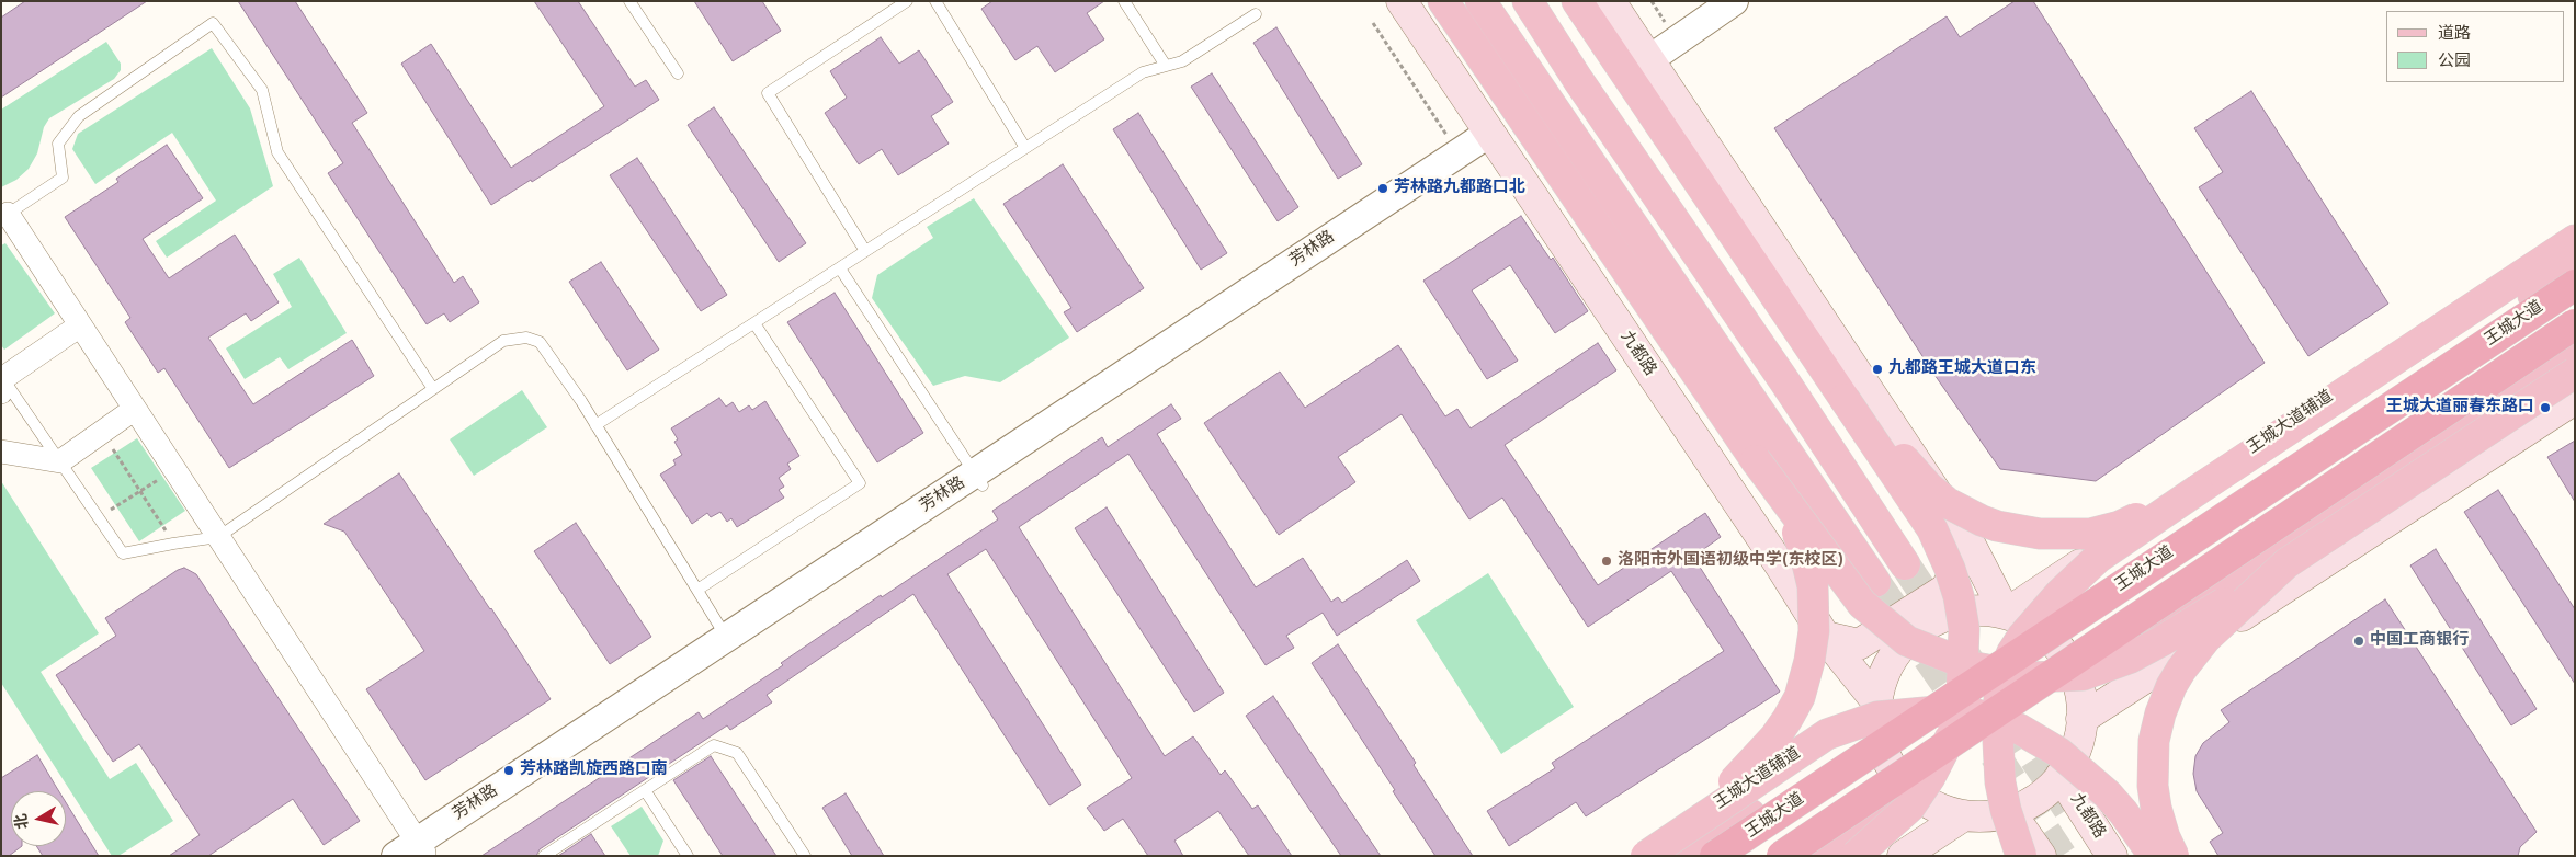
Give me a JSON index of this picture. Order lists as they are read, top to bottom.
{
  "streets": {
    "highway": ["王城大道"],
    "main road": ["九都路", "王城大道辅道"],
    "street": ["芳林路"]
  },
  "crossings": [
    ["芳林路", "九都路"],
    ["王城大道", "九都路"],
    ["王城大道", "王城大道辅道"],
    ["九都路", "王城大道辅道"]
  ],
  "places": [
    "芳林路九都路口北",
    "九都路王城大道口东",
    "王城大道丽春东路口",
    "洛阳市外国语初级中学(东校区)",
    "中国工商银行",
    "芳林路凯旋西路口南"
  ],
  "legend": ["道路", "公园"],
  "north": "left"
}
